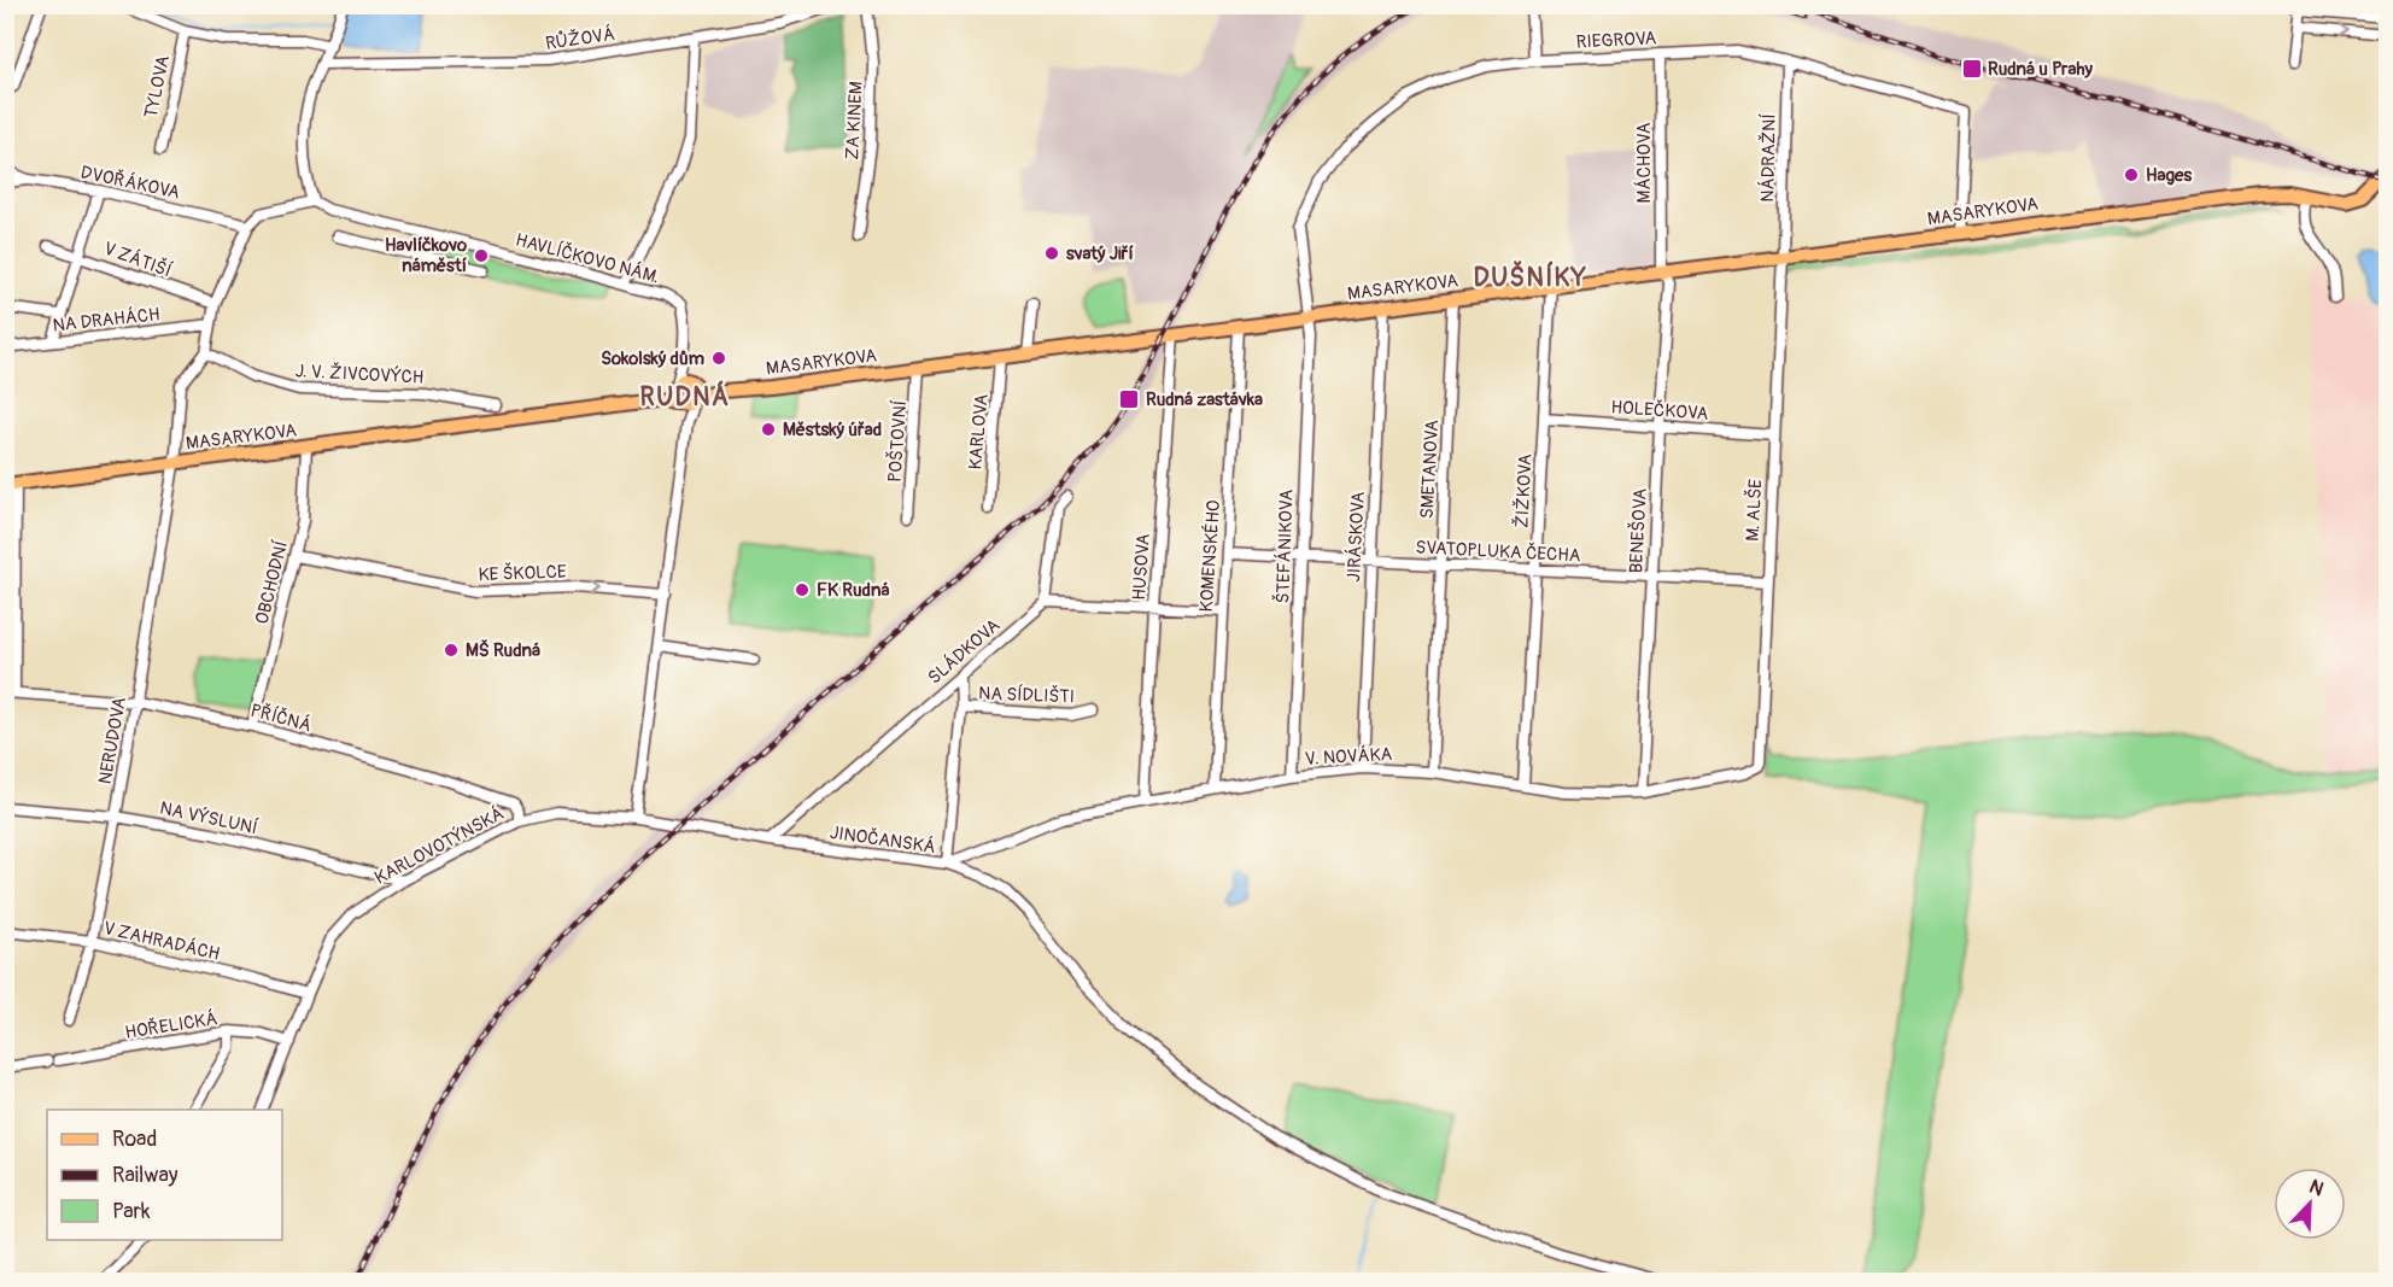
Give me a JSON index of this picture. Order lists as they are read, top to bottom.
{
  "streets": {
    "main road": ["MASARYKOVA"],
    "street": [
      "RŮŽOVÁ",
      "RIEGROVA",
      "TYLOVA",
      "ZA KINEM",
      "NÁDRAŽNÍ",
      "MÁCHOVA",
      "DVOŘÁKOVA",
      "HAVLÍČKOVO NÁM.",
      "V ZÁTIŠÍ",
      "NA DRAHÁCH",
      "J. V. ŽIVCOVÝCH",
      "HOLEČKOVA",
      "KARLOVA",
      "POŠTOVNÍ",
      "SMETANOVA",
      "ŽIŽKOVA",
      "M. ALŠE",
      "BENEŠOVA",
      "JIRÁSKOVA",
      "ŠTEFÁNIKOVA",
      "SVATOPLUKA ČECHA",
      "KOMENSKÉHO",
      "HUSOVA",
      "KE ŠKOLCE",
      "OBCHODNÍ",
      "SLÁDKOVA",
      "NA SÍDLIŠTI",
      "PŘÍČNÁ",
      "NERUDOVA",
      "V. NOVÁKA",
      "NA VÝSLUNÍ",
      "JINOČANSKÁ",
      "KARLOVOTÝNSKÁ",
      "V ZAHRADÁCH",
      "HOŘELICKÁ"
    ]
  },
  "crossings": [
    ["RIEGROVA", "NÁDRAŽNÍ"],
    ["RIEGROVA", "MÁCHOVA"],
    ["RIEGROVA", "MASARYKOVA"],
    ["RIEGROVA", "ŠTEFÁNIKOVA"],
    ["NÁDRAŽNÍ", "MASARYKOVA"],
    ["NÁDRAŽNÍ", "M. ALŠE"],
    ["MÁCHOVA", "MASARYKOVA"],
    ["MÁCHOVA", "BENEŠOVA"],
    ["MASARYKOVA", "KARLOVA"],
    ["MASARYKOVA", "POŠTOVNÍ"],
    ["MASARYKOVA", "SMETANOVA"],
    ["MASARYKOVA", "ŽIŽKOVA"],
    ["MASARYKOVA", "M. ALŠE"],
    ["MASARYKOVA", "BENEŠOVA"],
    ["MASARYKOVA", "JIRÁSKOVA"],
    ["MASARYKOVA", "ŠTEFÁNIKOVA"],
    ["MASARYKOVA", "KOMENSKÉHO"],
    ["MASARYKOVA", "HUSOVA"],
    ["MASARYKOVA", "OBCHODNÍ"],
    ["MASARYKOVA", "NERUDOVA"],
    ["J. V. ŽIVCOVÝCH", "NERUDOVA"],
    ["HOLEČKOVA", "ŽIŽKOVA"],
    ["HOLEČKOVA", "M. ALŠE"],
    ["HOLEČKOVA", "BENEŠOVA"],
    ["SMETANOVA", "SVATOPLUKA ČECHA"],
    ["SMETANOVA", "V. NOVÁKA"],
    ["ŽIŽKOVA", "SVATOPLUKA ČECHA"],
    ["ŽIŽKOVA", "V. NOVÁKA"],
    ["M. ALŠE", "SVATOPLUKA ČECHA"],
    ["M. ALŠE", "V. NOVÁKA"],
    ["BENEŠOVA", "SVATOPLUKA ČECHA"],
    ["BENEŠOVA", "V. NOVÁKA"],
    ["JIRÁSKOVA", "SVATOPLUKA ČECHA"],
    ["JIRÁSKOVA", "V. NOVÁKA"],
    ["ŠTEFÁNIKOVA", "SVATOPLUKA ČECHA"],
    ["ŠTEFÁNIKOVA", "V. NOVÁKA"],
    ["SVATOPLUKA ČECHA", "KOMENSKÉHO"],
    ["KOMENSKÉHO", "V. NOVÁKA"],
    ["HUSOVA", "V. NOVÁKA"],
    ["KE ŠKOLCE", "OBCHODNÍ"],
    ["OBCHODNÍ", "PŘÍČNÁ"],
    ["SLÁDKOVA", "JINOČANSKÁ"],
    ["PŘÍČNÁ", "NERUDOVA"],
    ["PŘÍČNÁ", "KARLOVOTÝNSKÁ"],
    ["NERUDOVA", "NA VÝSLUNÍ"],
    ["NERUDOVA", "V ZAHRADÁCH"],
    ["V. NOVÁKA", "JINOČANSKÁ"],
    ["NA VÝSLUNÍ", "KARLOVOTÝNSKÁ"],
    ["JINOČANSKÁ", "KARLOVOTÝNSKÁ"],
    ["KARLOVOTÝNSKÁ", "V ZAHRADÁCH"],
    ["KARLOVOTÝNSKÁ", "HOŘELICKÁ"]
  ],
  "one_way": ["KE ŠKOLCE"],
  "districts": ["DUŠNÍKY", "RUDNÁ"],
  "places": {
    "transit": ["Rudná u Prahy", "Rudná zastávka"],
    "other": [
      "Hages",
      "svatý Jiří",
      "Havlíčkovo náměstí",
      "Sokolský dům",
      "Městský úřad",
      "FK Rudná",
      "MŠ Rudná"
    ]
  },
  "legend": ["Road", "Railway", "Park"],
  "north": "top right"
}
